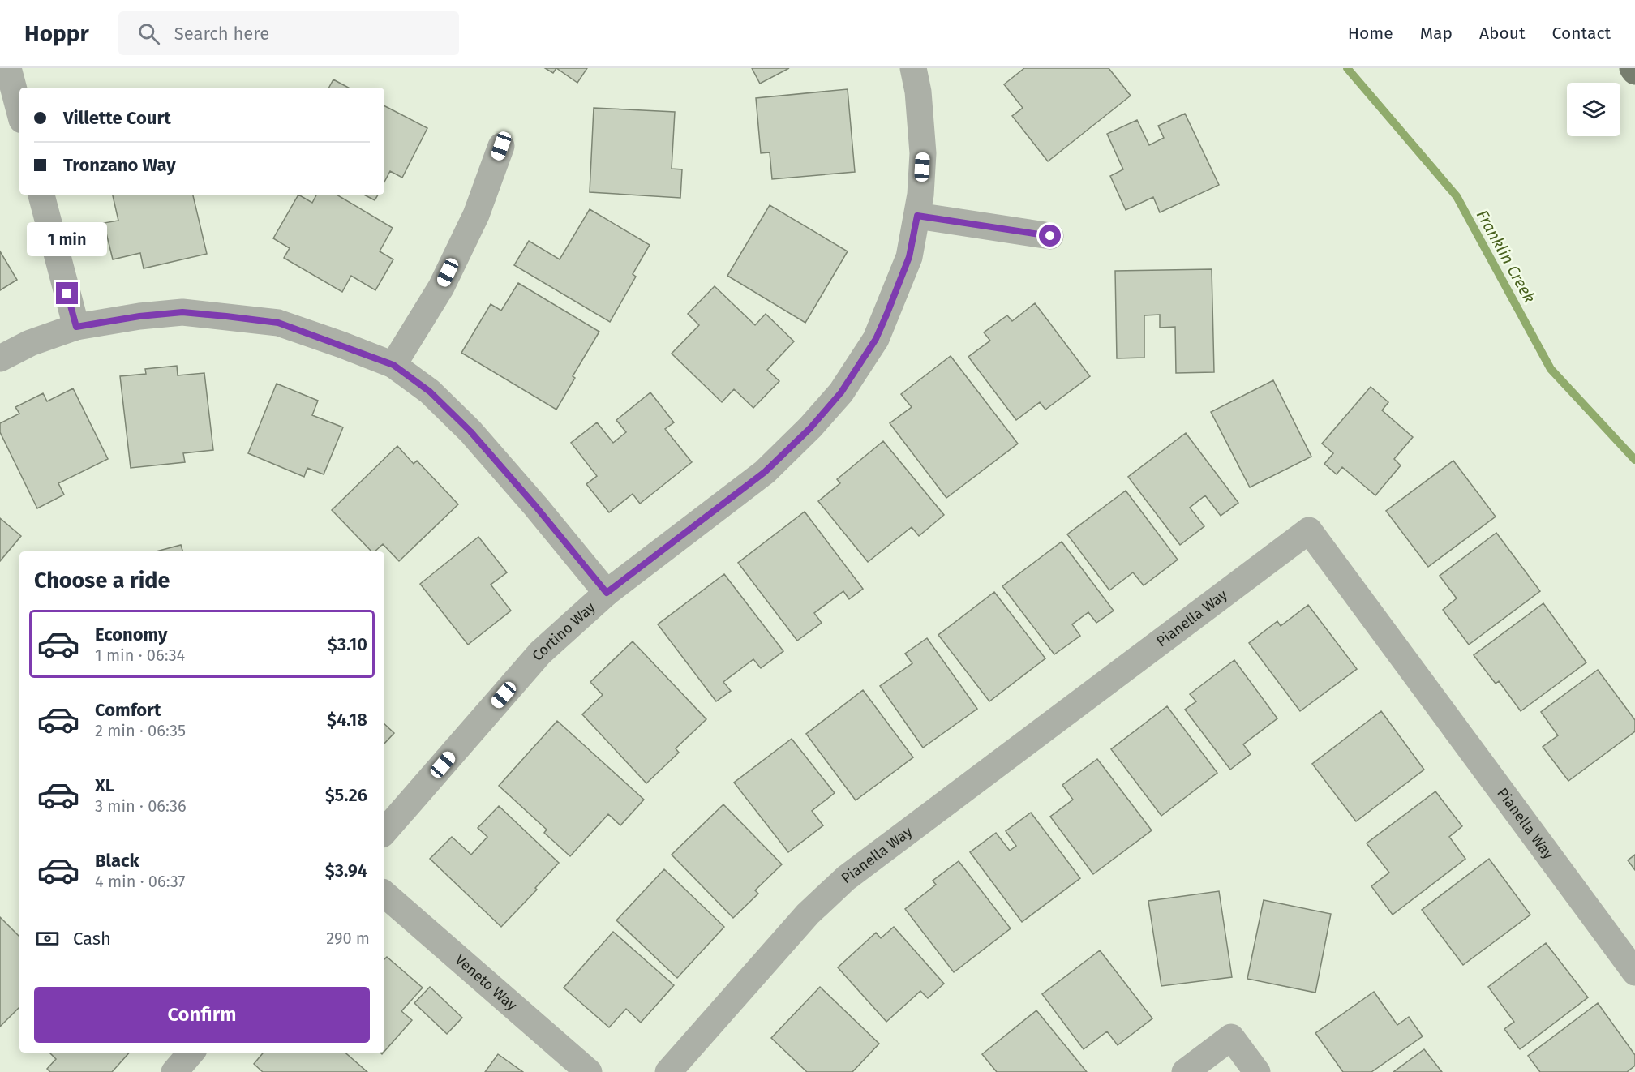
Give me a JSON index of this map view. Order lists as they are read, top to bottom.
{
  "streets": {
    "street": ["Pianella Way", "Cortino Way", "Veneto Way"]
  },
  "water": ["Franklin Creek"],
  "page": {
    "header": "Hoppr",
    "search": "Search here",
    "nav": [
      "Home",
      "Map",
      "About",
      "Contact"
    ],
    "banner": ["Villette Court", "Tronzano Way"],
    "bubble": "1 min",
    "heading": "Choose a ride",
    "list": [
      {
        "name": "Economy",
        "note": "1 min · 06:34",
        "value": "$3.10"
      },
      {
        "name": "Comfort",
        "note": "2 min · 06:35",
        "value": "$4.18"
      },
      {
        "name": "XL",
        "note": "3 min · 06:36",
        "value": "$5.26"
      },
      {
        "name": "Black",
        "note": "4 min · 06:37",
        "value": "$3.94"
      }
    ],
    "pay": ["Cash", "290 m"],
    "buttons": "Confirm"
  }
}
